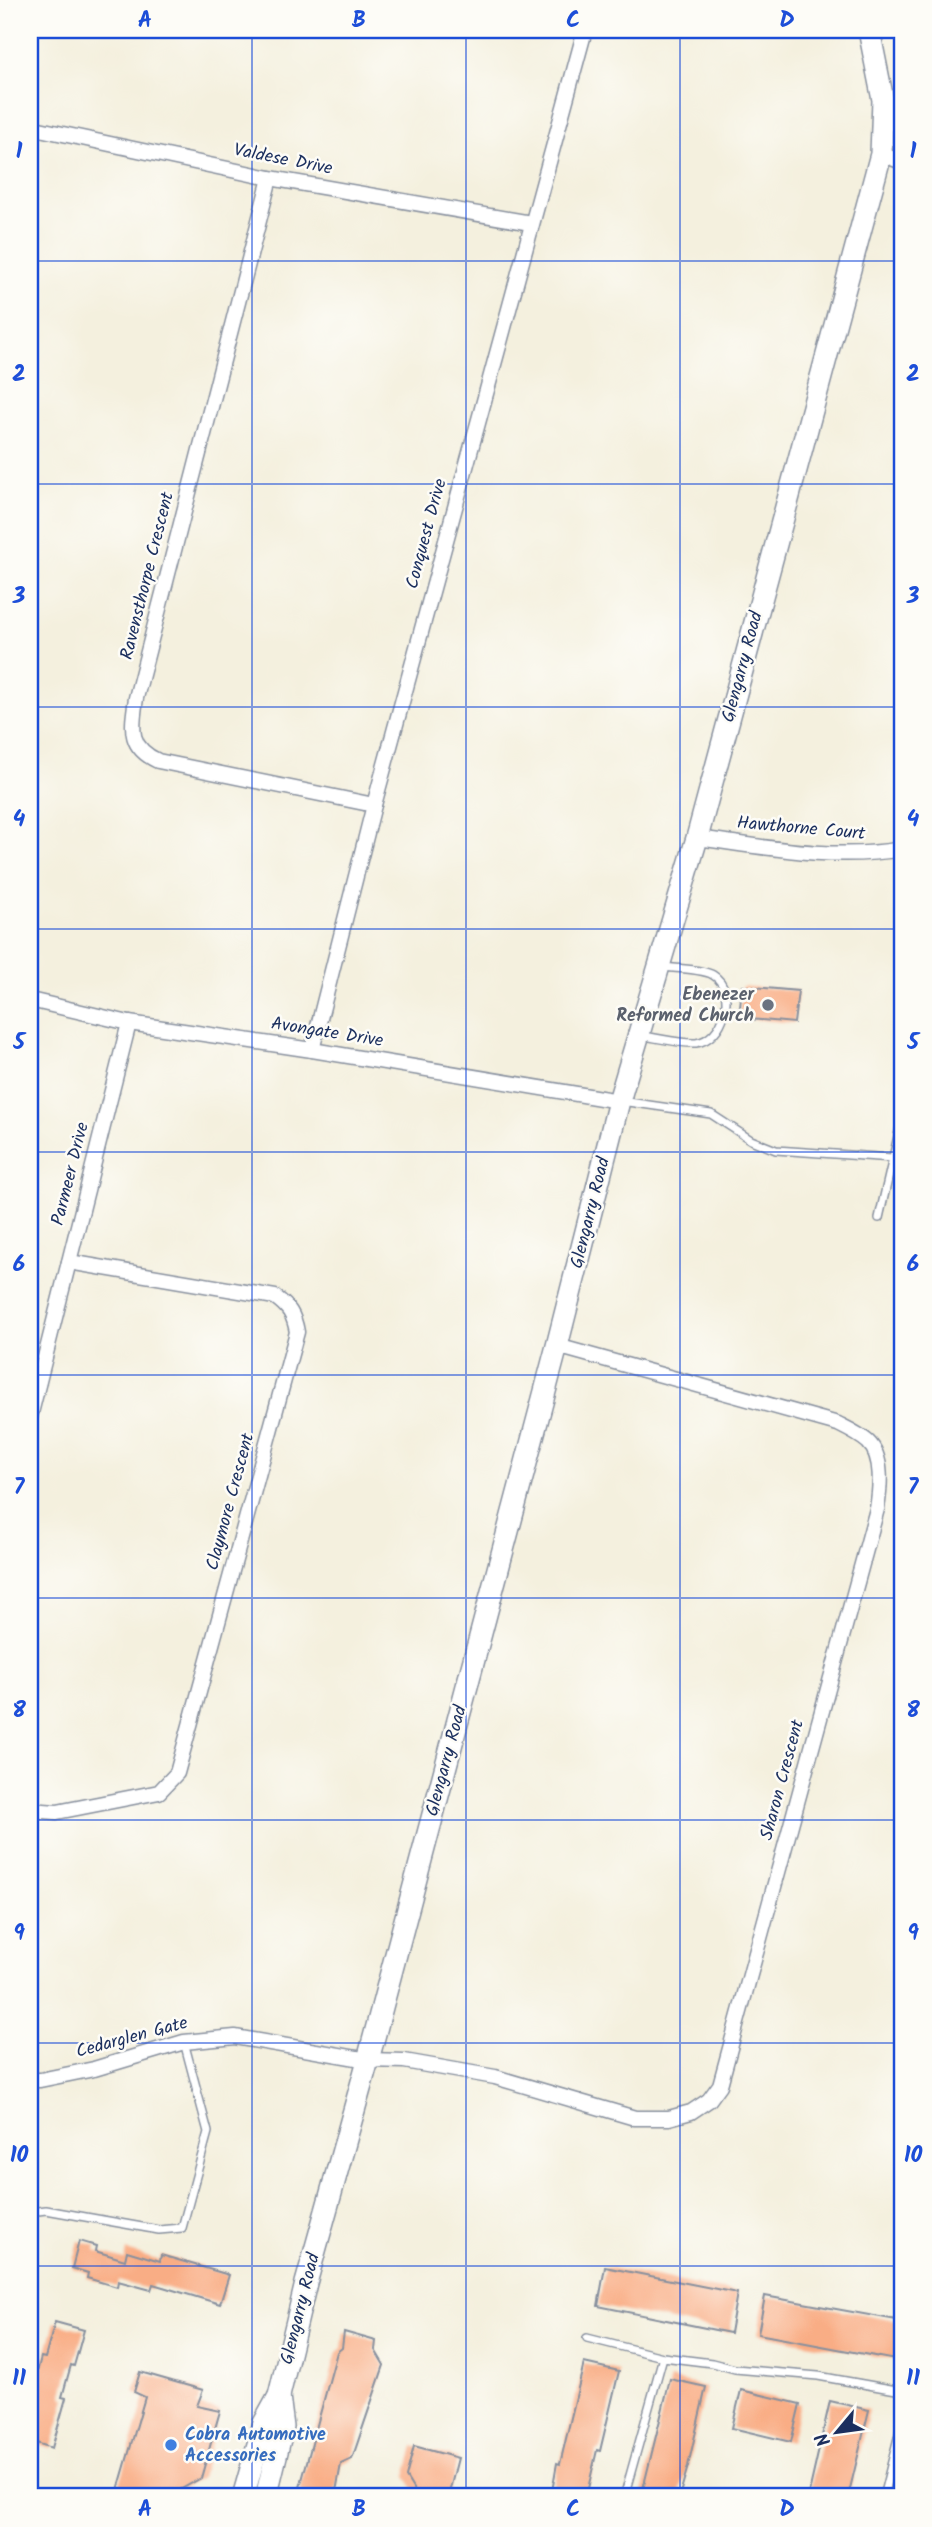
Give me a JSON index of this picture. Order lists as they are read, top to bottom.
{
  "streets": {
    "street": [
      "Valdese Drive",
      "Conquest Drive",
      "Ravensthorpe Crescent",
      "Glengarry Road",
      "Hawthorne Court",
      "Avongate Drive",
      "Parmeer Drive",
      "Claymore Crescent",
      "Sharon Crescent",
      "Cedarglen Gate"
    ]
  },
  "crossings": [
    ["Valdese Drive", "Conquest Drive"],
    ["Valdese Drive", "Ravensthorpe Crescent"],
    ["Conquest Drive", "Ravensthorpe Crescent"],
    ["Conquest Drive", "Avongate Drive"],
    ["Glengarry Road", "Hawthorne Court"],
    ["Glengarry Road", "Avongate Drive"],
    ["Glengarry Road", "Sharon Crescent"],
    ["Glengarry Road", "Cedarglen Gate"],
    ["Avongate Drive", "Parmeer Drive"],
    ["Parmeer Drive", "Claymore Crescent"],
    ["Sharon Crescent", "Cedarglen Gate"]
  ],
  "places": ["Ebenezer Reformed Church", "Cobra Automotive Accessories"],
  "north": "bottom left",
  "grid": {
    "columns": [
      "A",
      "B",
      "C",
      "D"
    ],
    "rows": [
      "1",
      "2",
      "3",
      "4",
      "5",
      "6",
      "7",
      "8",
      "9",
      "10",
      "11"
    ]
  }
}
